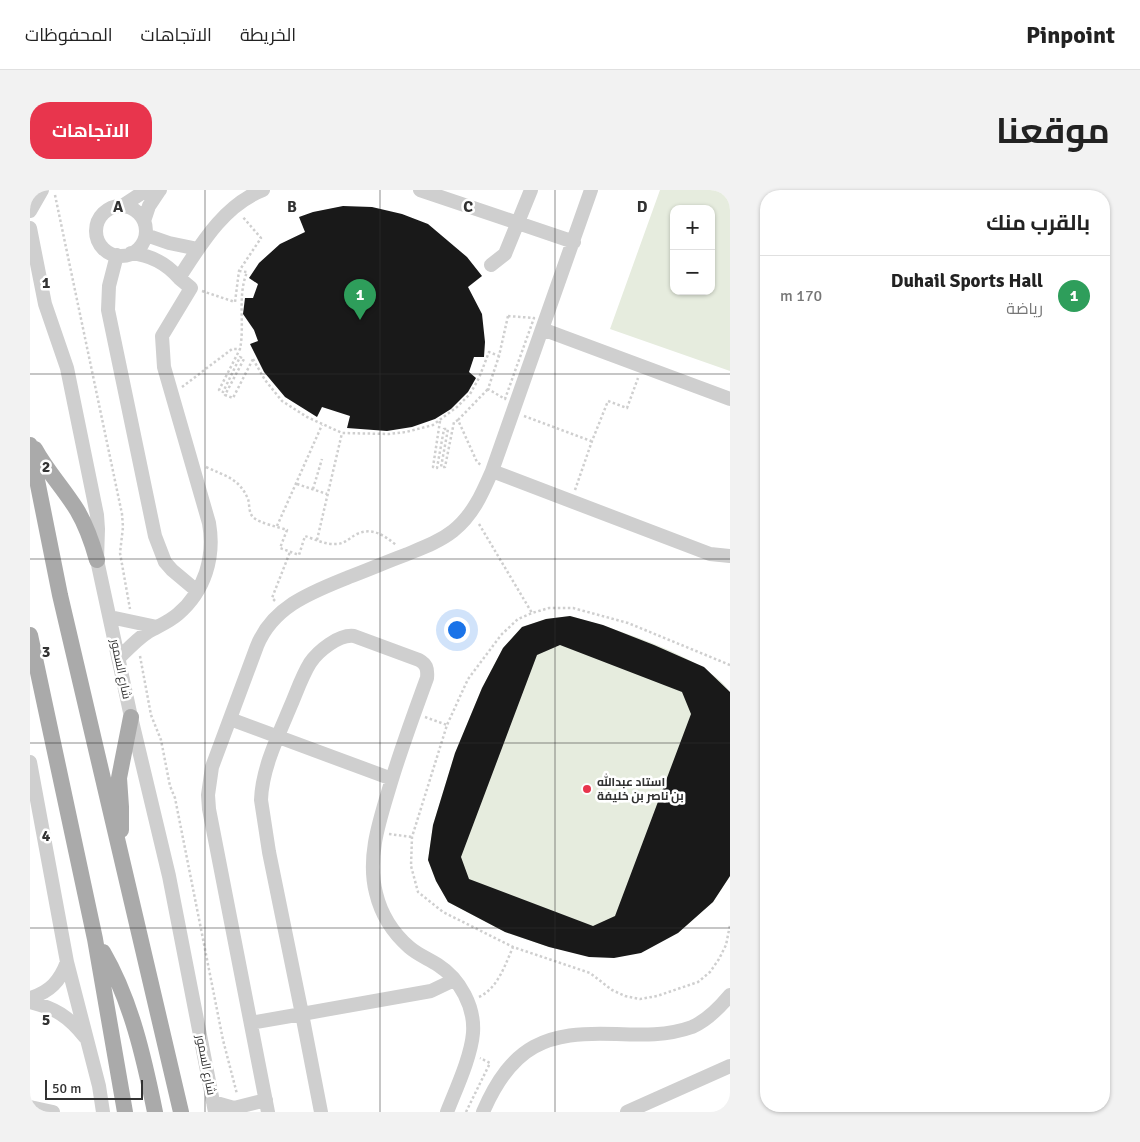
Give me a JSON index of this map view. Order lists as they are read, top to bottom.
{
  "streets": {
    "street": ["شارع السمور"]
  },
  "places": ["استاد عبدالله بن ناصر بن خليفة"],
  "scale_bar": "50 m",
  "page": {
    "header": "Pinpoint",
    "nav": ["الخريطة", "الاتجاهات", "المحفوظات"],
    "title": "موقعنا",
    "buttons": "الاتجاهات",
    "heading": "بالقرب منك",
    "map_buttons": ["+", "−"],
    "list": [
      {
        "mark": "1",
        "name": "Duhail Sports Hall",
        "note": "رياضة",
        "value": "170 m"
      }
    ],
    "pins": "1",
    "scale": "50 m"
  },
  "grid": {
    "columns": [
      "A",
      "B",
      "C",
      "D"
    ],
    "rows": [
      "1",
      "2",
      "3",
      "4",
      "5"
    ]
  }
}
